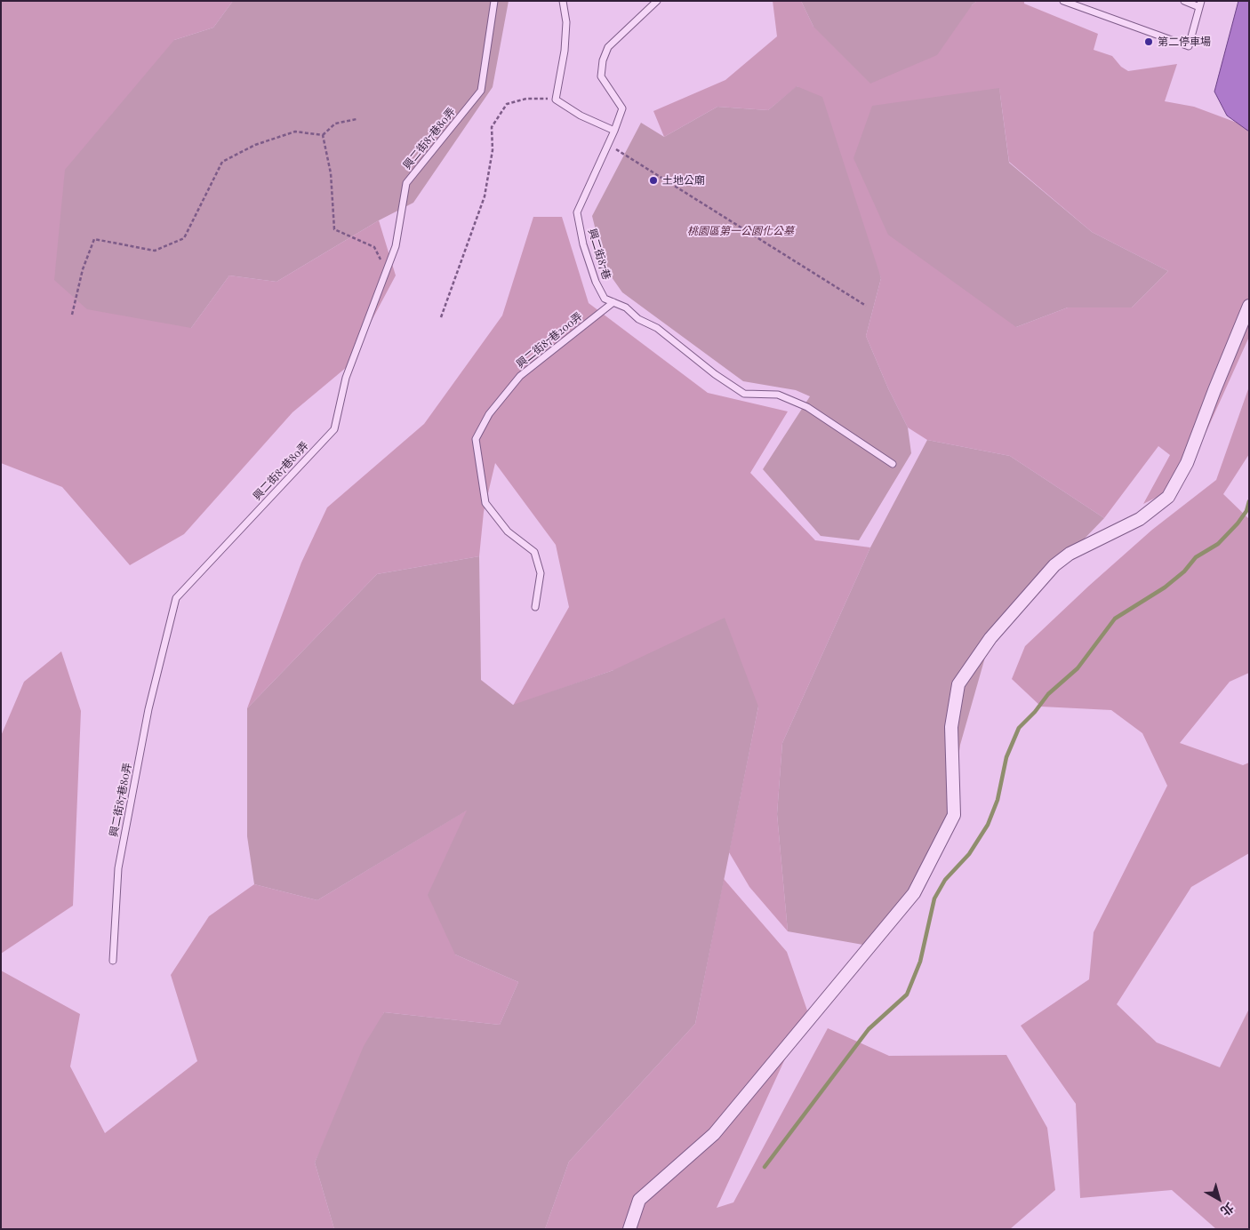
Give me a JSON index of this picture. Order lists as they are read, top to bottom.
{
  "streets": {
    "lane": ["興二街87巷80弄", "興二街87巷", "興二街87巷200弄"]
  },
  "crossings": [
    ["興二街87巷", "興二街87巷200弄"]
  ],
  "parks": ["桃園區第一公園化公墓"],
  "places": ["第二停車場", "土地公廟"],
  "north": "bottom right"
}
